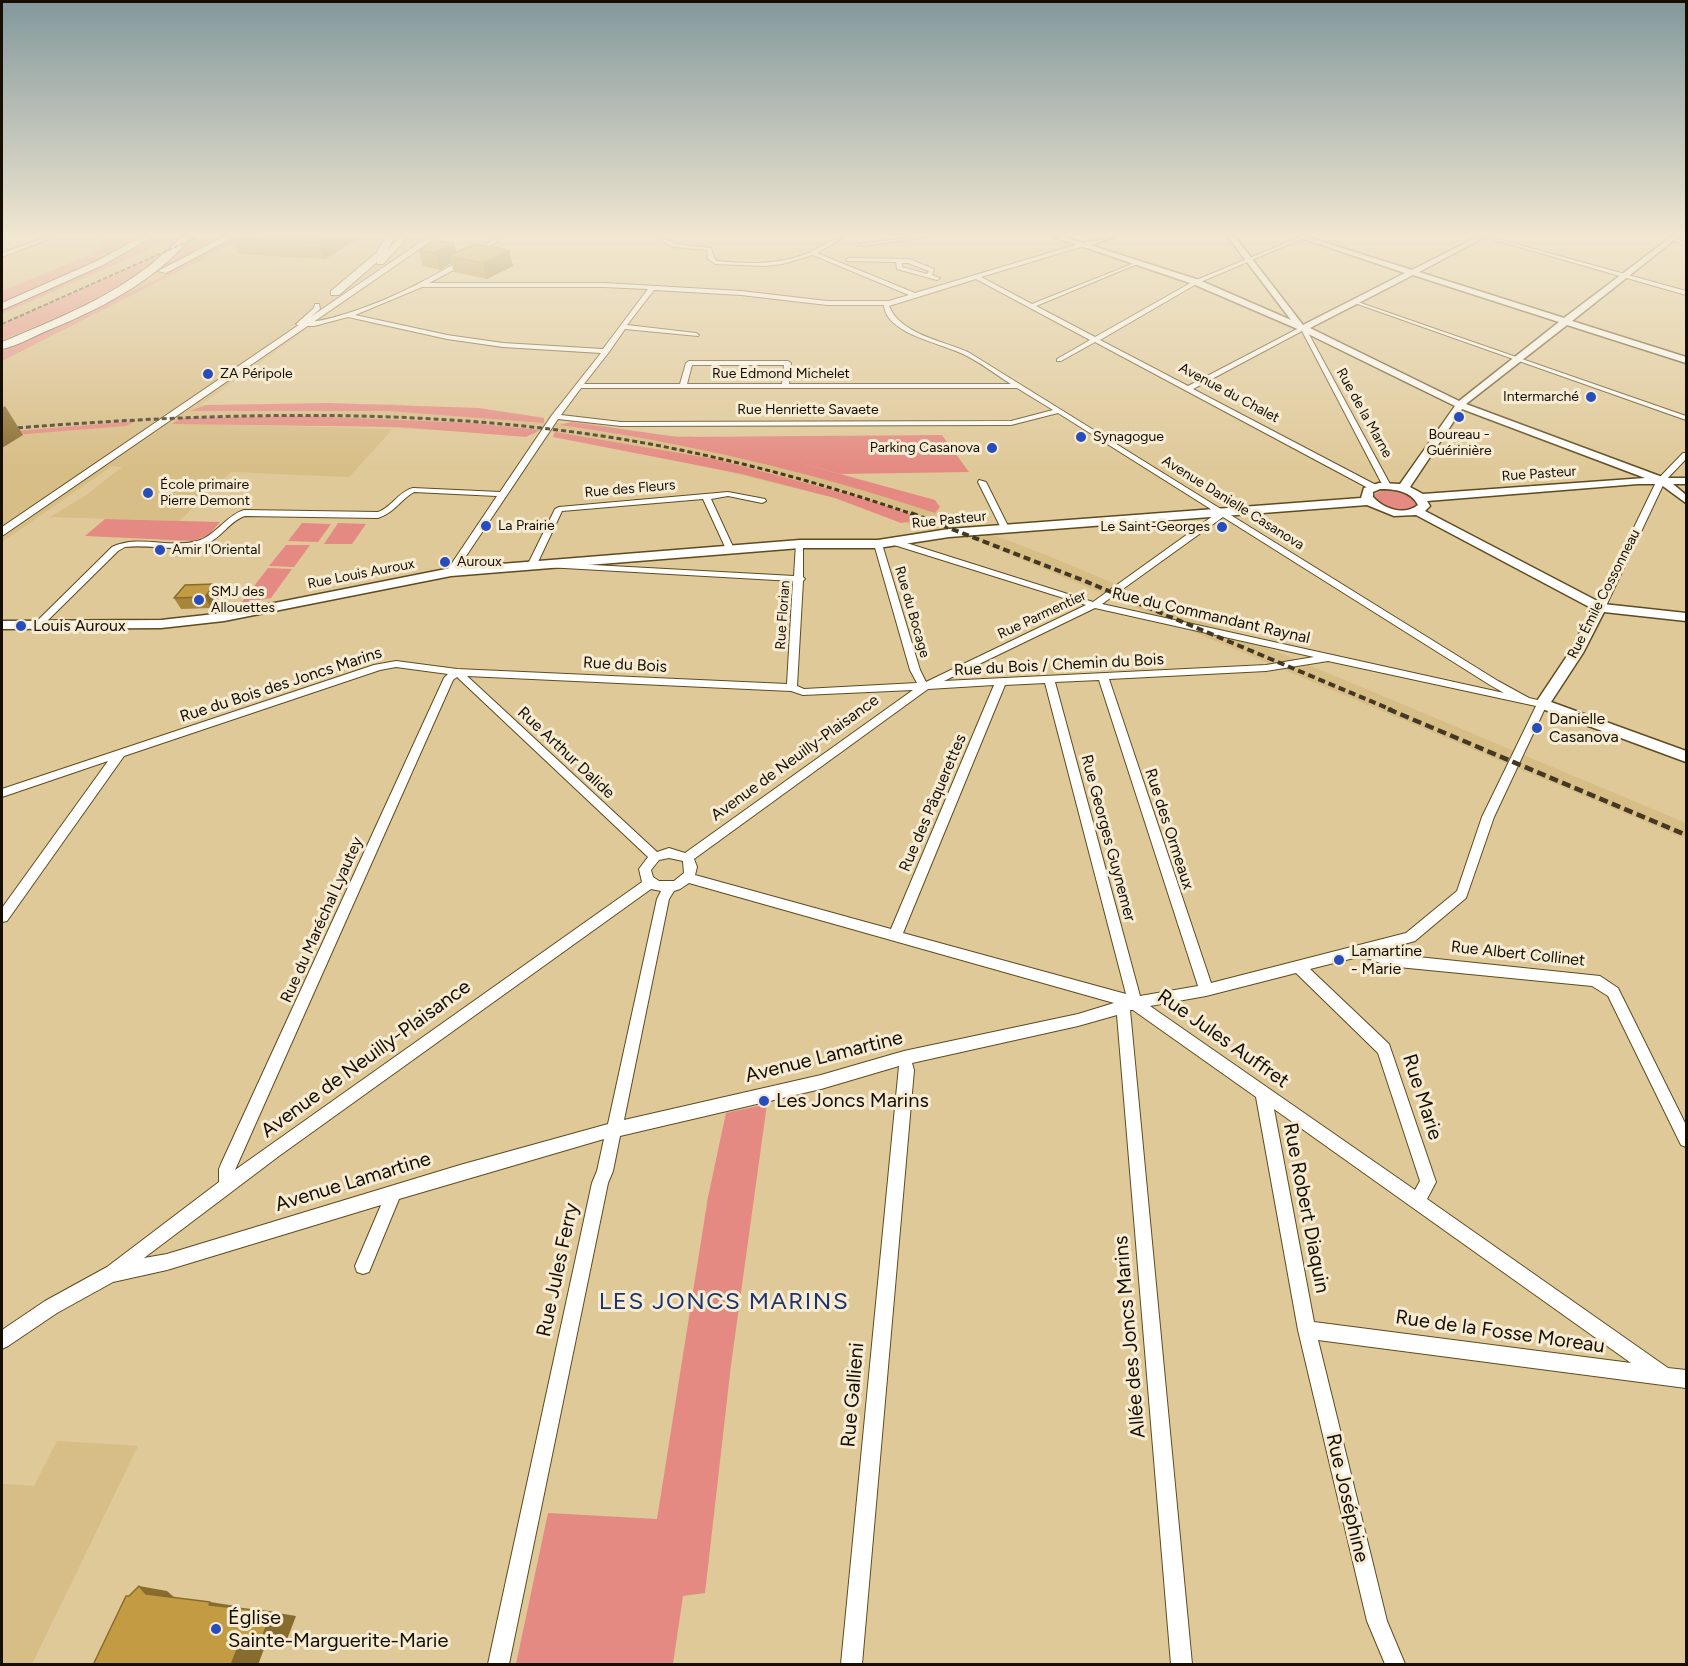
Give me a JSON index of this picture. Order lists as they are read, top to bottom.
{
  "streets": {
    "street": [
      "Rue Edmond Michelet",
      "Avenue du Chalet",
      "Rue Henriette Savaete",
      "Rue de la Marne",
      "Rue Pasteur",
      "Rue des Fleurs",
      "Avenue Danielle Casanova",
      "Rue Louis Auroux",
      "Rue Émile Cossonneau",
      "Rue du Bocage",
      "Rue Florian",
      "Rue Parmentier",
      "Rue du Commandant Raynal",
      "Rue du Bois",
      "Rue du Bois / Chemin du Bois",
      "Rue du Bois des Joncs Marins",
      "Rue Arthur Dalide",
      "Avenue de Neuilly-Plaisance",
      "Rue des Pâquerettes",
      "Rue des Ormeaux",
      "Rue Georges Guynemer",
      "Rue du Maréchal Lyautey",
      "Rue Albert Collinet",
      "Rue Jules Auffret",
      "Avenue Lamartine",
      "Rue Marie",
      "Rue Robert Diaquin",
      "Rue Jules Ferry",
      "Rue de la Fosse Moreau",
      "Allée des Joncs Marins",
      "Rue Gallieni",
      "Rue Joséphine"
    ]
  },
  "crossings": [
    ["Rue Edmond Michelet", "Avenue Danielle Casanova"],
    ["Rue Henriette Savaete", "Avenue Danielle Casanova"],
    ["Rue Pasteur", "Rue des Fleurs"],
    ["Rue Pasteur", "Avenue Danielle Casanova"],
    ["Rue Pasteur", "Rue Louis Auroux"],
    ["Rue Pasteur", "Rue Émile Cossonneau"],
    ["Rue Pasteur", "Rue du Bocage"],
    ["Rue Pasteur", "Rue Florian"],
    ["Rue Pasteur", "Rue Parmentier"],
    ["Rue Pasteur", "Rue du Commandant Raynal"],
    ["Rue des Fleurs", "Rue Louis Auroux"],
    ["Avenue Danielle Casanova", "Rue Émile Cossonneau"],
    ["Avenue Danielle Casanova", "Rue Parmentier"],
    ["Avenue Danielle Casanova", "Rue du Commandant Raynal"],
    ["Avenue Danielle Casanova", "Avenue Lamartine"],
    ["Rue Louis Auroux", "Rue Florian"],
    ["Rue Émile Cossonneau", "Avenue Lamartine"],
    ["Rue du Bocage", "Rue Parmentier"],
    ["Rue du Bocage", "Rue du Bois / Chemin du Bois"],
    ["Rue du Bocage", "Avenue de Neuilly-Plaisance"],
    ["Rue Florian", "Rue du Bois"],
    ["Rue Florian", "Rue du Bois / Chemin du Bois"],
    ["Rue Parmentier", "Rue du Commandant Raynal"],
    ["Rue Parmentier", "Rue du Bois / Chemin du Bois"],
    ["Rue Parmentier", "Avenue de Neuilly-Plaisance"],
    ["Rue du Commandant Raynal", "Rue du Bois / Chemin du Bois"],
    ["Rue du Bois", "Rue du Bois / Chemin du Bois"],
    ["Rue du Bois", "Rue du Bois des Joncs Marins"],
    ["Rue du Bois", "Rue Arthur Dalide"],
    ["Rue du Bois", "Rue du Maréchal Lyautey"],
    ["Rue du Bois / Chemin du Bois", "Avenue de Neuilly-Plaisance"],
    ["Rue du Bois / Chemin du Bois", "Rue des Pâquerettes"],
    ["Rue du Bois / Chemin du Bois", "Rue des Ormeaux"],
    ["Rue du Bois / Chemin du Bois", "Rue Georges Guynemer"],
    ["Rue du Bois des Joncs Marins", "Rue Arthur Dalide"],
    ["Rue du Bois des Joncs Marins", "Rue du Maréchal Lyautey"],
    ["Rue Arthur Dalide", "Avenue de Neuilly-Plaisance"],
    ["Rue Arthur Dalide", "Rue du Maréchal Lyautey"],
    ["Rue Arthur Dalide", "Rue Jules Auffret"],
    ["Rue Arthur Dalide", "Rue Jules Ferry"],
    ["Avenue de Neuilly-Plaisance", "Rue du Maréchal Lyautey"],
    ["Avenue de Neuilly-Plaisance", "Rue Jules Auffret"],
    ["Avenue de Neuilly-Plaisance", "Avenue Lamartine"],
    ["Avenue de Neuilly-Plaisance", "Rue Jules Ferry"],
    ["Rue des Pâquerettes", "Rue Jules Auffret"],
    ["Rue des Ormeaux", "Avenue Lamartine"],
    ["Rue Georges Guynemer", "Rue Jules Auffret"],
    ["Rue Georges Guynemer", "Avenue Lamartine"],
    ["Rue Georges Guynemer", "Allée des Joncs Marins"],
    ["Rue Albert Collinet", "Avenue Lamartine"],
    ["Rue Jules Auffret", "Avenue Lamartine"],
    ["Rue Jules Auffret", "Rue Marie"],
    ["Rue Jules Auffret", "Rue Robert Diaquin"],
    ["Rue Jules Auffret", "Rue Jules Ferry"],
    ["Rue Jules Auffret", "Rue de la Fosse Moreau"],
    ["Rue Jules Auffret", "Allée des Joncs Marins"],
    ["Avenue Lamartine", "Rue Marie"],
    ["Avenue Lamartine", "Rue Jules Ferry"],
    ["Avenue Lamartine", "Allée des Joncs Marins"],
    ["Avenue Lamartine", "Rue Gallieni"],
    ["Rue Robert Diaquin", "Rue de la Fosse Moreau"],
    ["Rue Robert Diaquin", "Rue Joséphine"],
    ["Rue de la Fosse Moreau", "Rue Joséphine"]
  ],
  "districts": ["LES JONCS MARINS"],
  "places": [
    "ZA Péripole",
    "Intermarché",
    "Boureau - Guérinière",
    "Synagogue",
    "Parking Casanova",
    "École primaire Pierre Demont",
    "La Prairie",
    "Le Saint-Georges",
    "Amir l'Oriental",
    "Auroux",
    "SMJ des Allouettes",
    "Louis Auroux",
    "Danielle Casanova",
    "Lamartine - Marie",
    "Les Joncs Marins",
    "Église Sainte-Marguerite-Marie"
  ]
}
